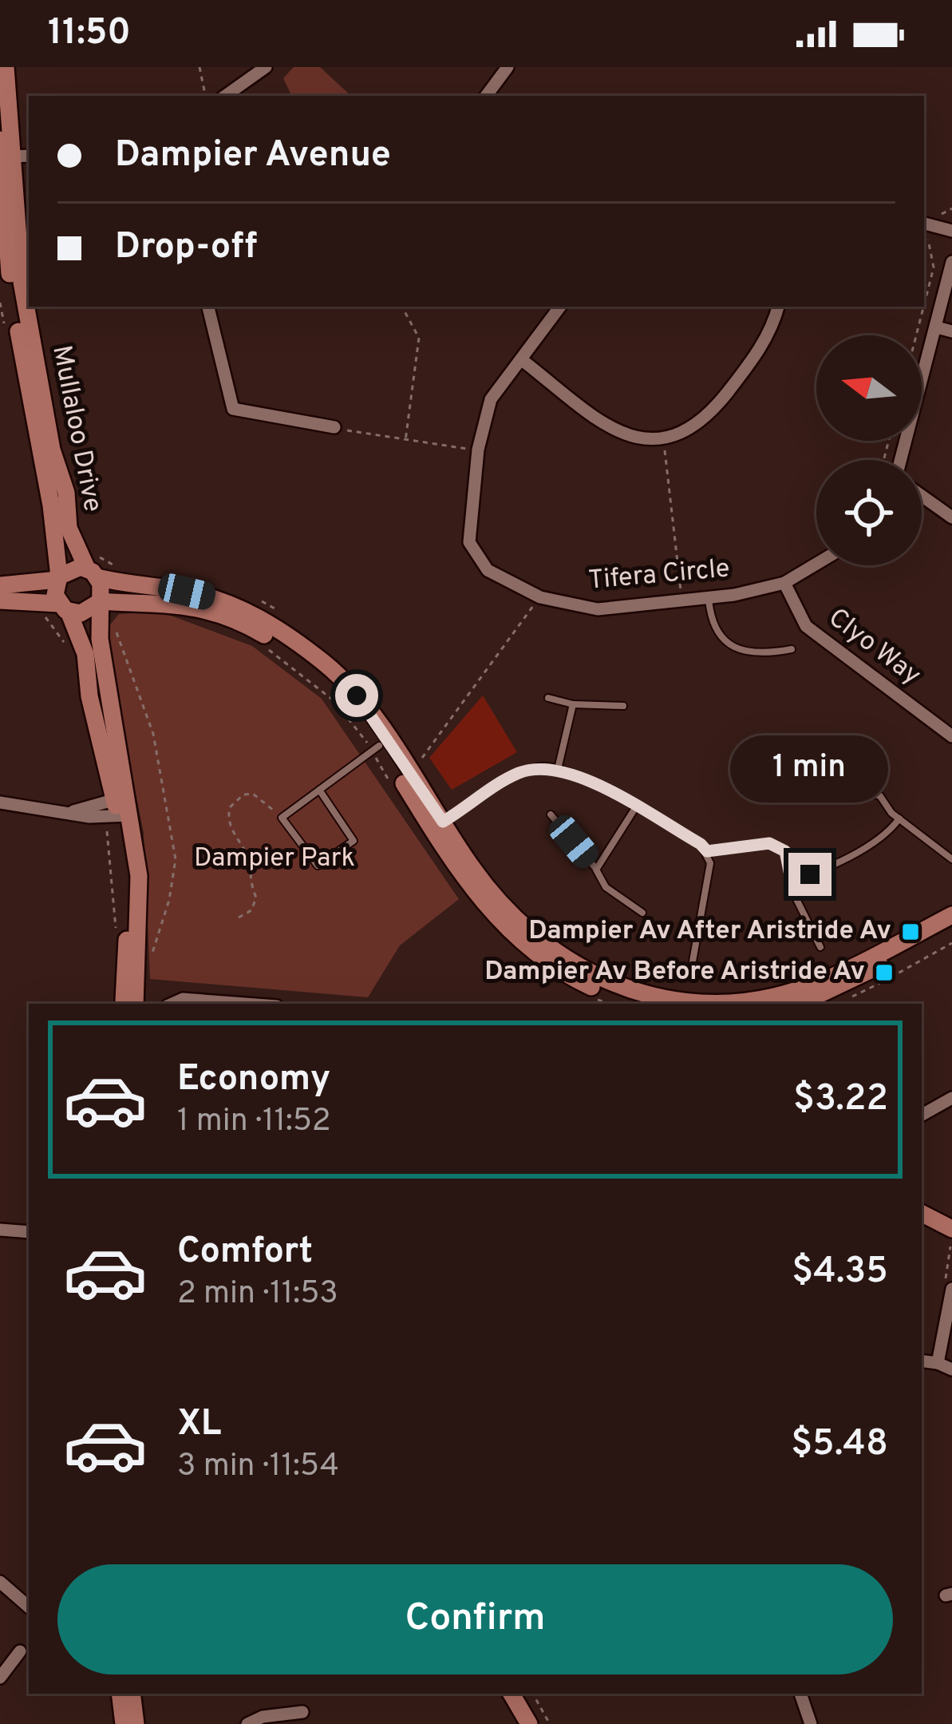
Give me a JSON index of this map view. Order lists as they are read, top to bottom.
{
  "streets": {
    "main road": ["Mullaloo Drive"],
    "street": ["Tifera Circle", "Clyo Way"]
  },
  "crossings": [
    ["Tifera Circle", "Clyo Way"]
  ],
  "parks": ["Dampier Park"],
  "places": {
    "transit": ["Dampier Av After Aristride Av", "Dampier Av Before Aristride Av"]
  },
  "north": "left",
  "page": {
    "status": "11:50",
    "banner": ["Dampier Avenue", "Drop-off"],
    "bubble": "1 min",
    "list": [
      {
        "name": "Economy",
        "note": "1 min · 11:52",
        "value": "$3.22"
      },
      {
        "name": "Comfort",
        "note": "2 min · 11:53",
        "value": "$4.35"
      },
      {
        "name": "XL",
        "note": "3 min · 11:54",
        "value": "$5.48"
      }
    ],
    "buttons": "Confirm"
  }
}
